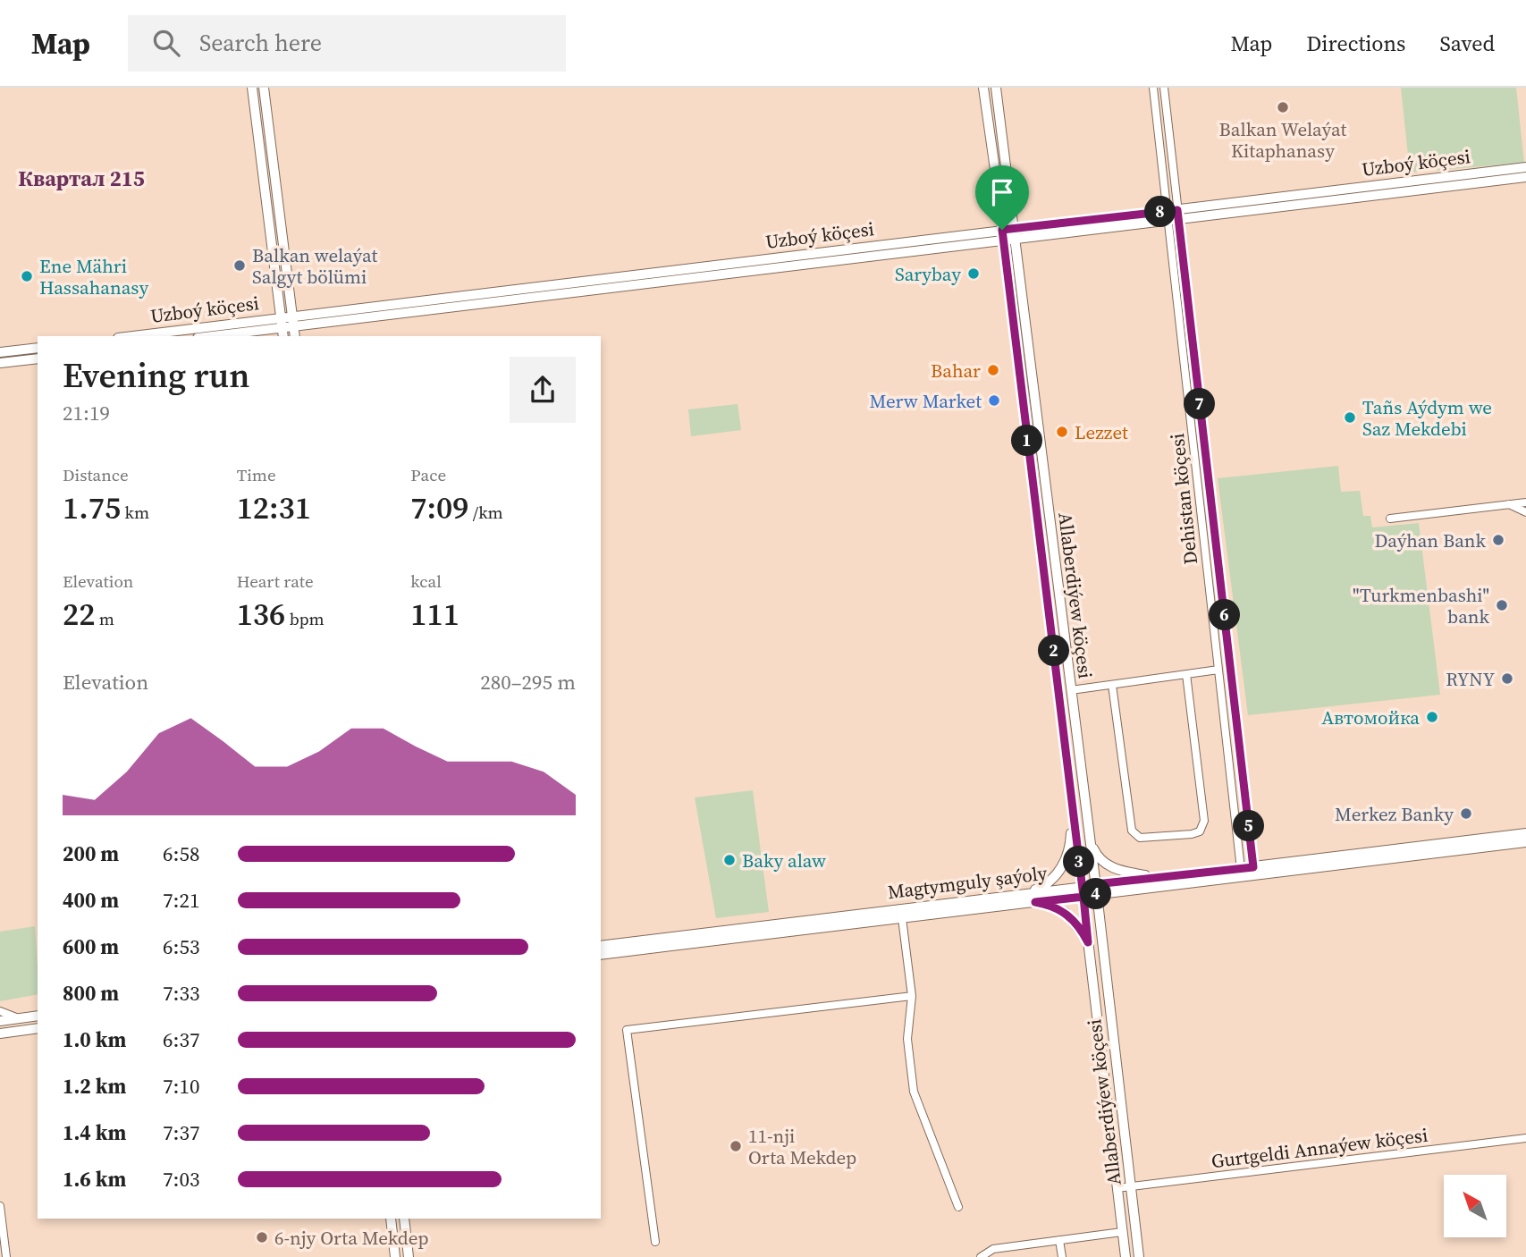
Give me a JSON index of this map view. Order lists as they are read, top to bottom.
{
  "streets": {
    "street": [
      "Uzboý köçesi",
      "Dehistan köçesi",
      "Allaberdiýew köçesi",
      "Magtymguly şaýoly",
      "Gurtgeldi Annaýew köçesi"
    ]
  },
  "crossings": [
    ["Uzboý köçesi", "Dehistan köçesi"],
    ["Uzboý köçesi", "Allaberdiýew köçesi"],
    ["Dehistan köçesi", "Magtymguly şaýoly"],
    ["Allaberdiýew köçesi", "Magtymguly şaýoly"],
    ["Allaberdiýew köçesi", "Gurtgeldi Annaýew köçesi"]
  ],
  "districts": ["Квартал 215"],
  "places": [
    "Balkan Welaýat Kitaphanasy",
    "Balkan welaýat Salgyt bölümi",
    "Sarybay",
    "Ene Mähri Hassahanasy",
    "Bahar",
    "Merw Market",
    "Tañs Aýdym we Saz Mekdebi",
    "Lezzet",
    "Daýhan Bank",
    "\"Turkmenbashi\" bank",
    "RYNY",
    "Автомойка",
    "Merkez Banky",
    "Baky alaw",
    "11-nji Orta Mekdep",
    "6-njy Orta Mekdep"
  ],
  "north": "top left",
  "page": {
    "header": "Map",
    "search": "Search here",
    "nav": ["Map", "Directions", "Saved"],
    "pins": [
      "8",
      "7",
      "1",
      "6",
      "2",
      "5",
      "3",
      "4"
    ],
    "heading": ["Evening run", "21:19"],
    "stats": [
      ["Distance", "1.75 km"],
      ["Time", "12:31"],
      ["Pace", "7:09 /km"],
      ["Elevation", "22 m"],
      ["Heart rate", "136 bpm"],
      ["kcal", "111"]
    ],
    "chart": ["Elevation", "280–295 m"],
    "list": [
      {
        "name": "200 m",
        "note": "6:58"
      },
      {
        "name": "400 m",
        "note": "7:21"
      },
      {
        "name": "600 m",
        "note": "6:53"
      },
      {
        "name": "800 m",
        "note": "7:33"
      },
      {
        "name": "1.0 km",
        "note": "6:37"
      },
      {
        "name": "1.2 km",
        "note": "7:10"
      },
      {
        "name": "1.4 km",
        "note": "7:37"
      },
      {
        "name": "1.6 km",
        "note": "7:03"
      }
    ]
  }
}
